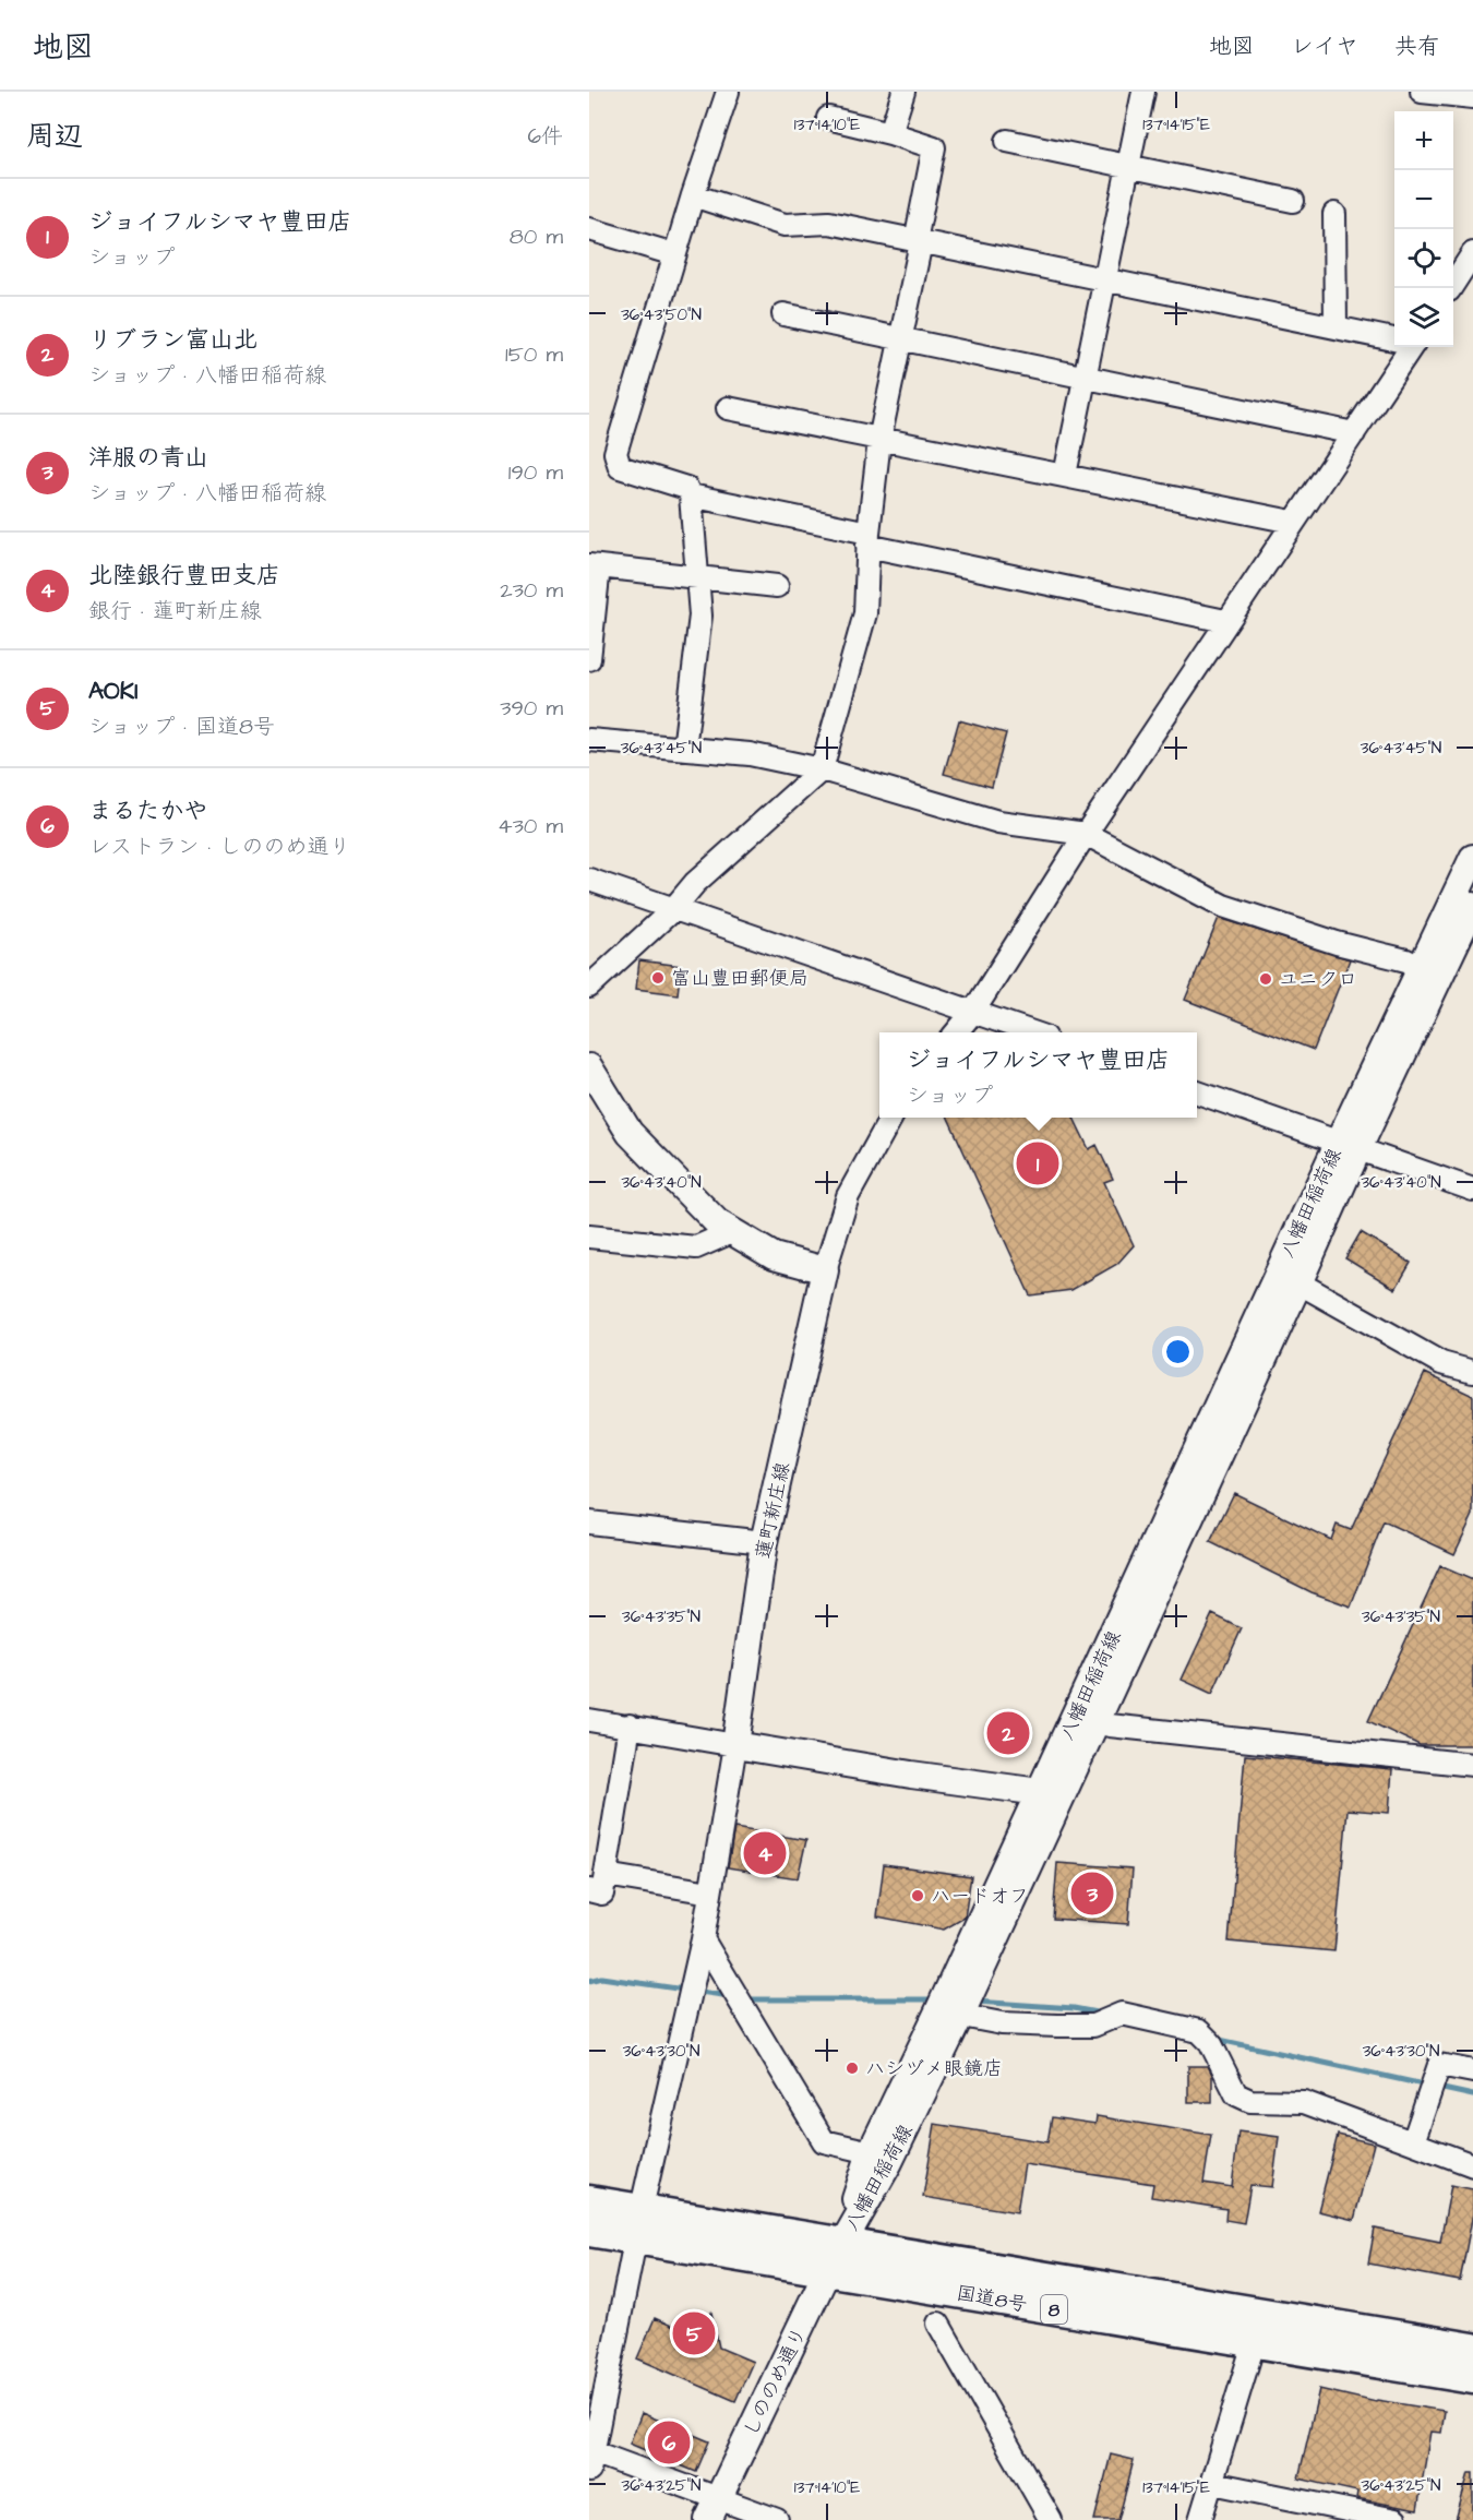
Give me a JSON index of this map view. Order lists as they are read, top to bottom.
{
  "streets": {
    "highway": ["国道8号", "8"],
    "main road": ["八幡田稲荷線", "蓮町新庄線", "しののめ通り"]
  },
  "crossings": [
    ["八幡田稲荷線", "国道8号"],
    ["八幡田稲荷線", "しののめ通り"],
    ["国道8号", "しののめ通り"]
  ],
  "places": [
    "富山豊田郵便局",
    "ユニクロ",
    "ハードオフ",
    "ハシヅメ眼鏡店"
  ],
  "page": {
    "header": "地図",
    "nav": ["地図", "レイヤ", "共有"],
    "heading": ["周辺", "6件"],
    "map_buttons": ["+", "−"],
    "list": [
      {
        "mark": "1",
        "name": "ジョイフルシマヤ豊田店",
        "note": "ショップ",
        "value": "80 m"
      },
      {
        "mark": "2",
        "name": "リブラン富山北",
        "note": "ショップ · 八幡田稲荷線",
        "value": "150 m"
      },
      {
        "mark": "3",
        "name": "洋服の青山",
        "note": "ショップ · 八幡田稲荷線",
        "value": "190 m"
      },
      {
        "mark": "4",
        "name": "北陸銀行豊田支店",
        "note": "銀行 · 蓮町新庄線",
        "value": "230 m"
      },
      {
        "mark": "5",
        "name": "AOKI",
        "note": "ショップ · 国道8号",
        "value": "390 m"
      },
      {
        "mark": "6",
        "name": "まるたかや",
        "note": "レストラン · しののめ通り",
        "value": "430 m"
      }
    ],
    "popup": ["ジョイフルシマヤ豊田店", "ショップ"],
    "pins": [
      "1",
      "2",
      "4",
      "3",
      "5",
      "6"
    ]
  },
  "coordinates": [
    "137°14'10\"E",
    "137°14'15\"E",
    "36°43'50\"N",
    "36°43'45\"N",
    "36°43'40\"N",
    "36°43'35\"N",
    "36°43'30\"N",
    "36°43'25\"N"
  ]
}
